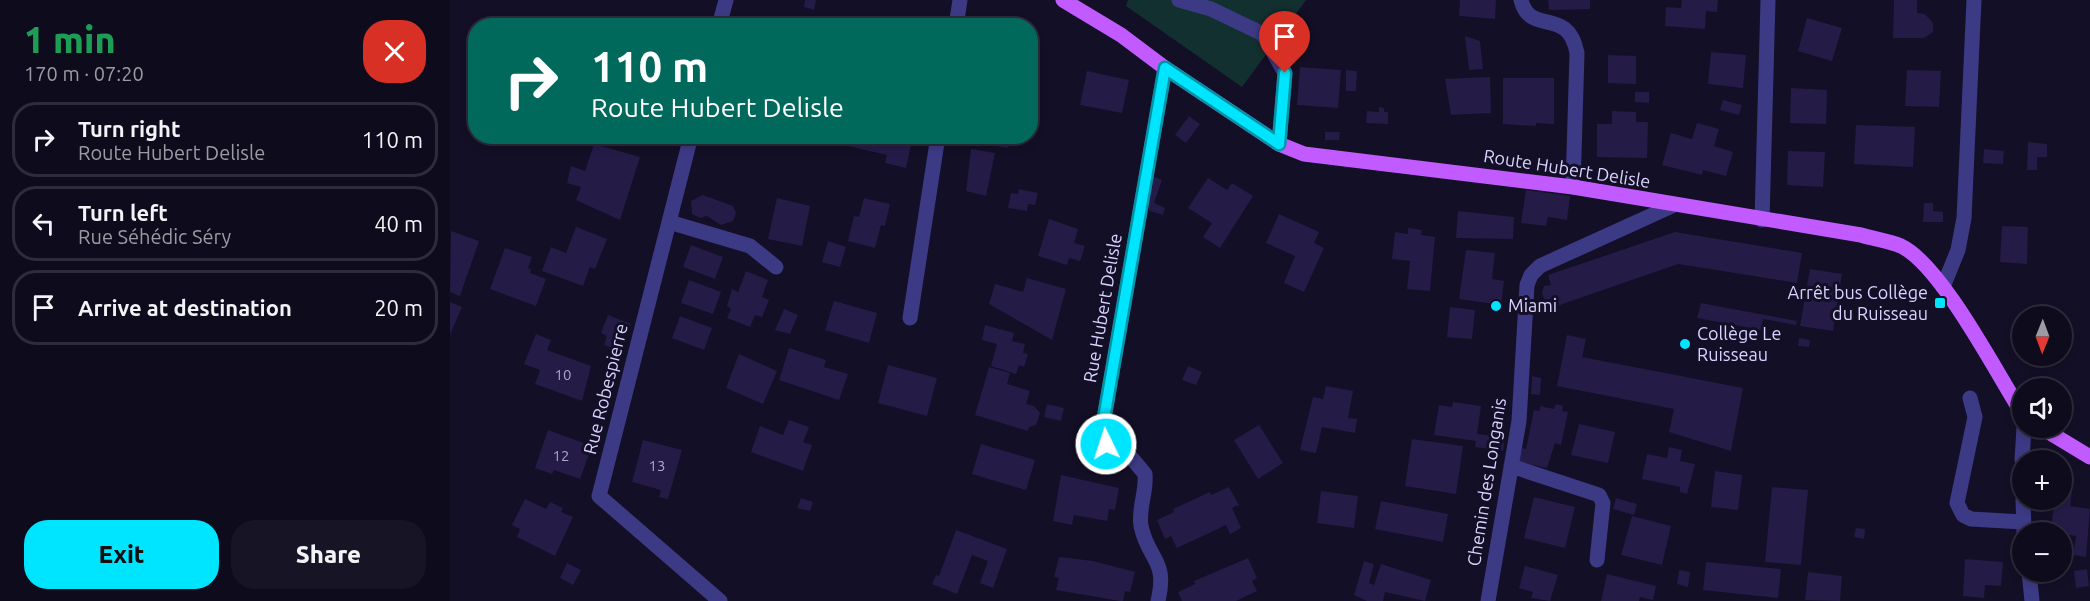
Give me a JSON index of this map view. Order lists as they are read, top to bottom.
{
  "streets": {
    "main road": ["Route Hubert Delisle"],
    "street": ["Rue Hubert Delisle", "Rue Robespierre", "Chemin des Longanis"]
  },
  "crossings": [
    ["Route Hubert Delisle", "Rue Hubert Delisle"],
    ["Route Hubert Delisle", "Chemin des Longanis"]
  ],
  "places": {
    "transit": ["Arrêt bus Collège du Ruisseau"],
    "other": ["Miami", "Collège Le Ruisseau"]
  },
  "house_numbers": ["10", "12", "13"],
  "north": "bottom",
  "page": {
    "heading": ["1 min", "170 m · 07:20"],
    "turn": ["110 m", "Route Hubert Delisle"],
    "list": [
      {
        "name": "Turn right",
        "note": "Route Hubert Delisle",
        "value": "110 m"
      },
      {
        "name": "Turn left",
        "note": "Rue Séhédic Séry",
        "value": "40 m"
      },
      {
        "name": "Arrive at destination",
        "value": "20 m"
      }
    ],
    "map_buttons": ["+", "−"],
    "buttons": ["Exit", "Share"]
  }
}
